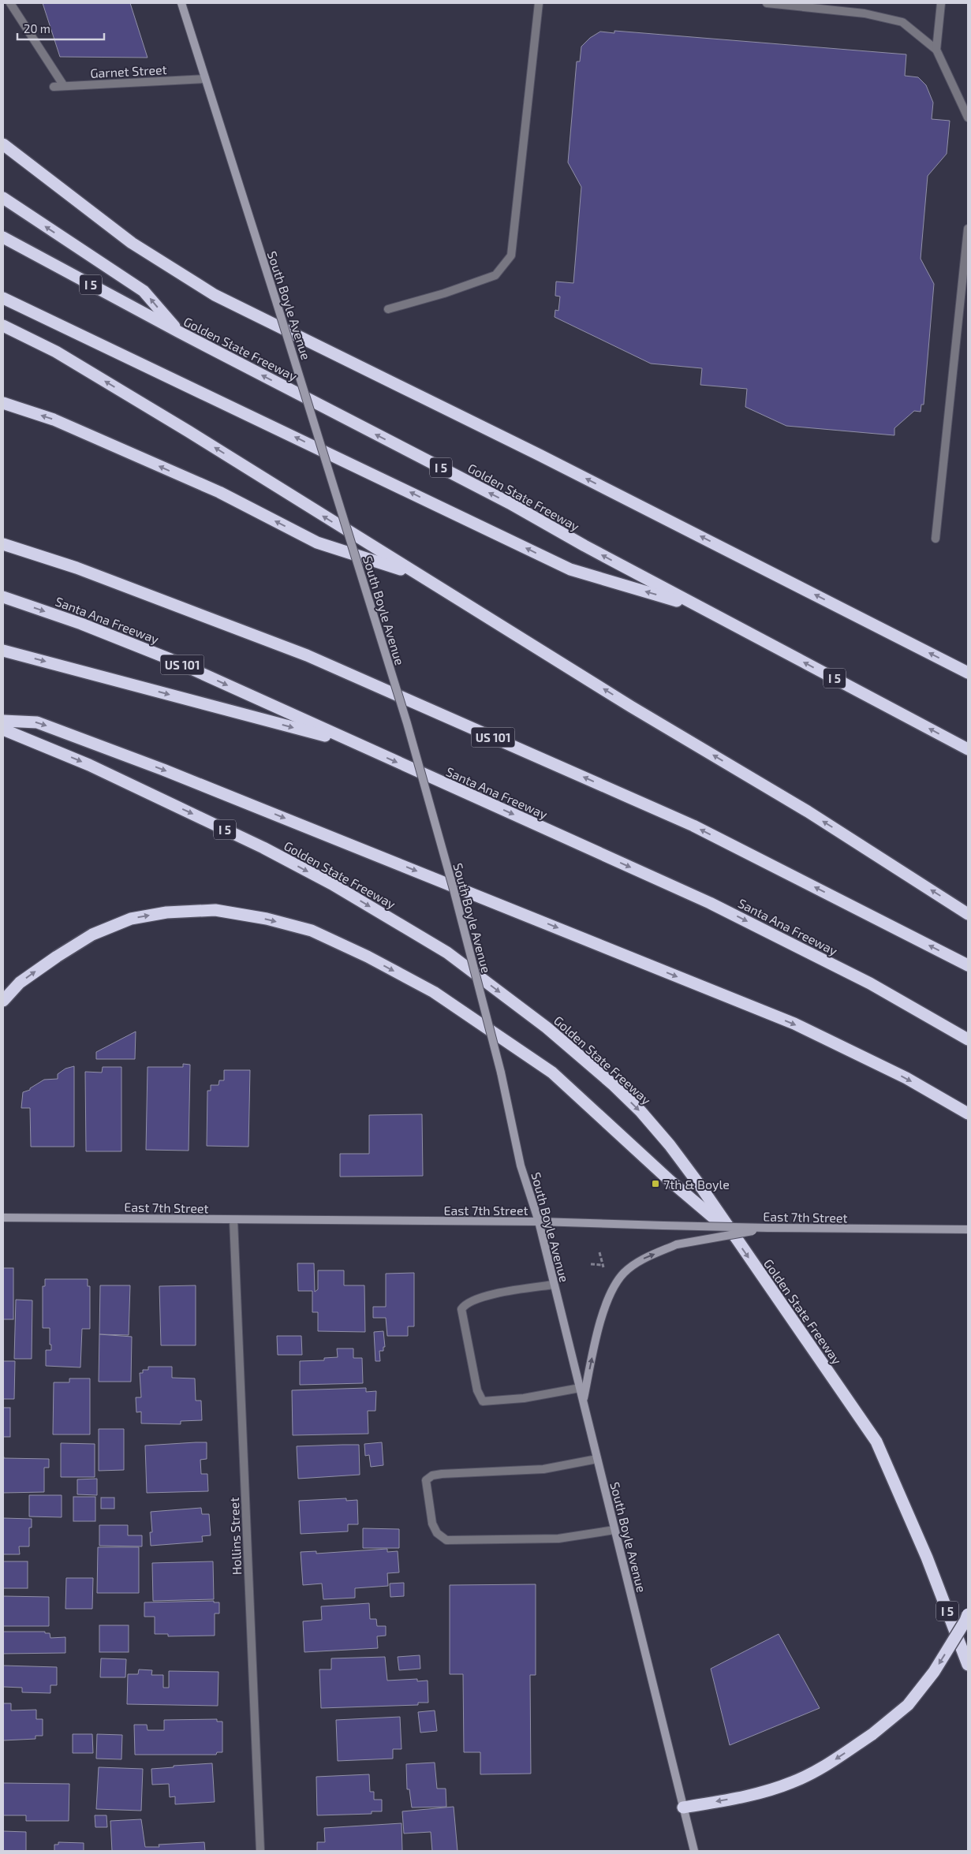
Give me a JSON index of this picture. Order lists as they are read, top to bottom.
{
  "streets": {
    "highway": [
      "I 5",
      "Golden State Freeway",
      "Santa Ana Freeway",
      "US 101"
    ],
    "main road": ["South Boyle Avenue", "East 7th Street"],
    "street": ["Garnet Street", "Hollins Street"]
  },
  "crossings": [
    ["Garnet Street", "South Boyle Avenue"],
    ["South Boyle Avenue", "East 7th Street"],
    ["East 7th Street", "Hollins Street"]
  ],
  "places": {
    "transit": ["7th & Boyle"]
  },
  "scale_bar": "20 m"
}
